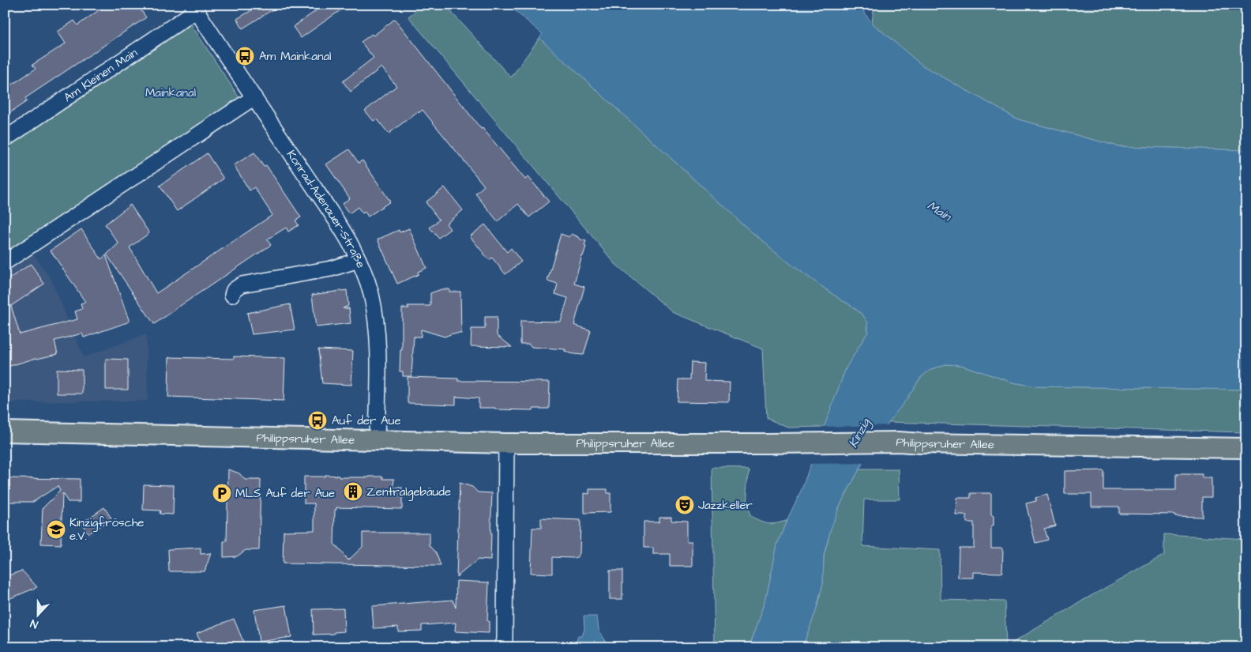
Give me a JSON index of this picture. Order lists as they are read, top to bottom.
{
  "streets": {
    "main road": ["Philippsruher Allee"],
    "street": ["Am Kleinen Main", "Konrad-Adenauer-Straße"]
  },
  "crossings": [
    ["Am Kleinen Main", "Konrad-Adenauer-Straße"],
    ["Konrad-Adenauer-Straße", "Philippsruher Allee"]
  ],
  "water": ["Main", "Kinzig"],
  "parks": ["Mainkanal"],
  "places": {
    "bus stop": ["Am Mainkanal", "Auf der Aue"],
    "building": ["Zentralgebäude"],
    "parking": ["MLS Auf der Aue"],
    "theatre": ["Jazzkeller"],
    "school or university": ["Kinzigfrösche e.V."]
  },
  "north": "bottom"
}
